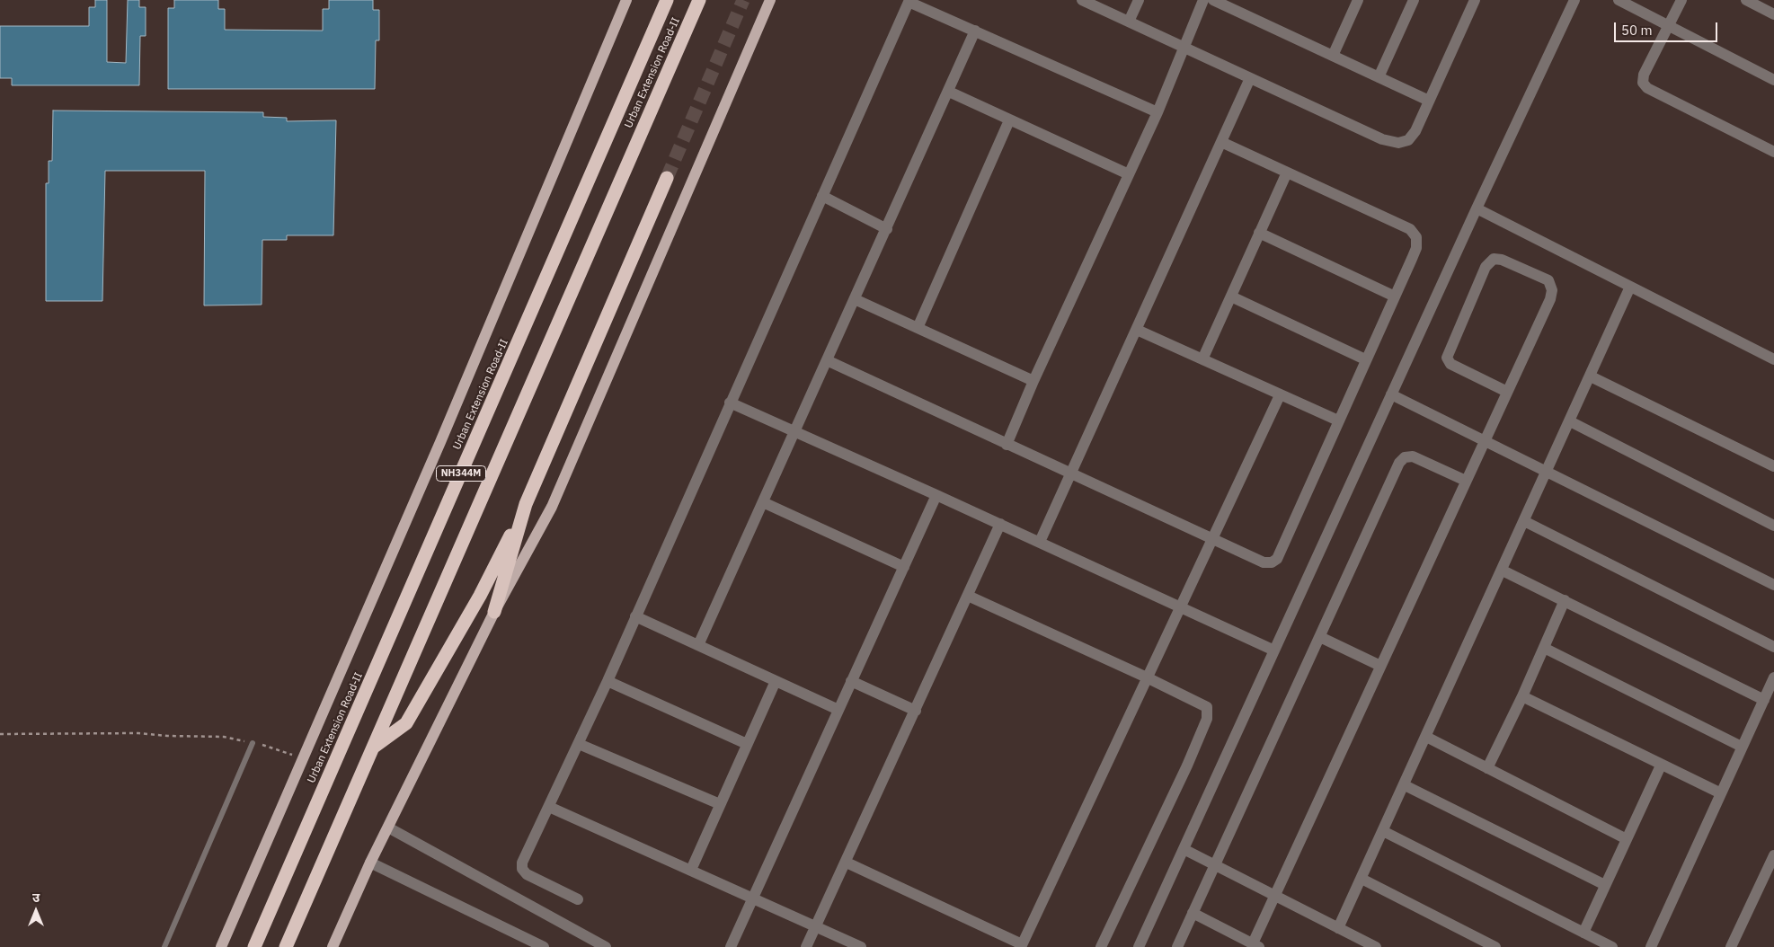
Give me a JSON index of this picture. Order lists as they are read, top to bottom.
{
  "streets": {
    "highway": ["Urban Extension Road-II", "NH344M"]
  },
  "scale_bar": "50 m",
  "north": "top"
}
